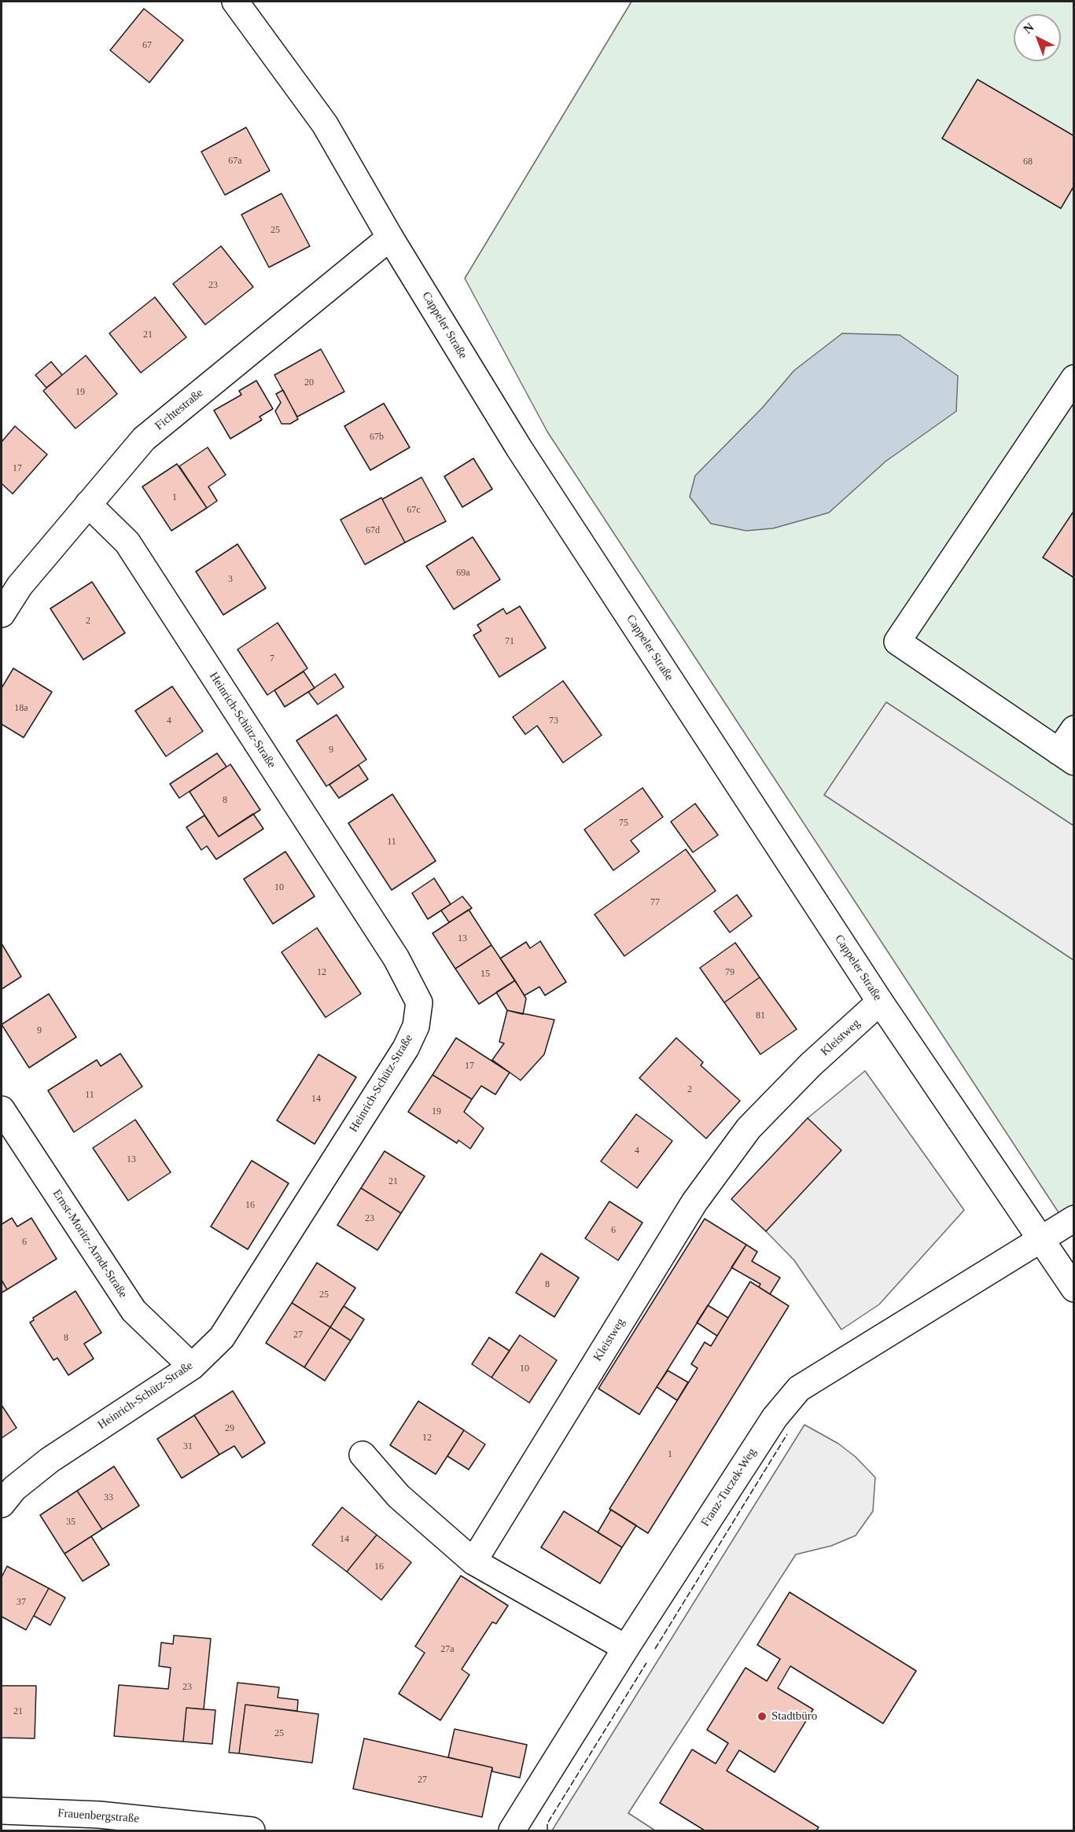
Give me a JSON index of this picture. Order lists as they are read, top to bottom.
{
  "streets": {
    "street": [
      "Cappeler Straße",
      "Fichtestraße",
      "Heinrich-Schütz-Straße",
      "Kleistweg",
      "Ernst-Moritz-Arndt-Straße",
      "Franz-Tuczek-Weg",
      "Frauenbergstraße"
    ]
  },
  "crossings": [
    ["Cappeler Straße", "Fichtestraße"],
    ["Cappeler Straße", "Kleistweg"],
    ["Cappeler Straße", "Franz-Tuczek-Weg"],
    ["Fichtestraße", "Heinrich-Schütz-Straße"],
    ["Heinrich-Schütz-Straße", "Ernst-Moritz-Arndt-Straße"]
  ],
  "places": ["Stadtbüro"],
  "house_numbers": [
    "67",
    "67a",
    "68",
    "25",
    "23",
    "21",
    "20",
    "19",
    "67b",
    "17",
    "1",
    "67c",
    "67d",
    "69a",
    "3",
    "2",
    "71",
    "7",
    "18a",
    "4",
    "73",
    "9",
    "8",
    "75",
    "11",
    "10",
    "77",
    "13",
    "12",
    "79",
    "15",
    "81",
    "9",
    "17",
    "2",
    "11",
    "14",
    "19",
    "4",
    "13",
    "21",
    "16",
    "23",
    "6",
    "6",
    "8",
    "25",
    "27",
    "8",
    "10",
    "29",
    "12",
    "31",
    "1",
    "33",
    "35",
    "14",
    "16",
    "37",
    "27a",
    "23",
    "21",
    "25",
    "27"
  ],
  "north": "top left"
}
